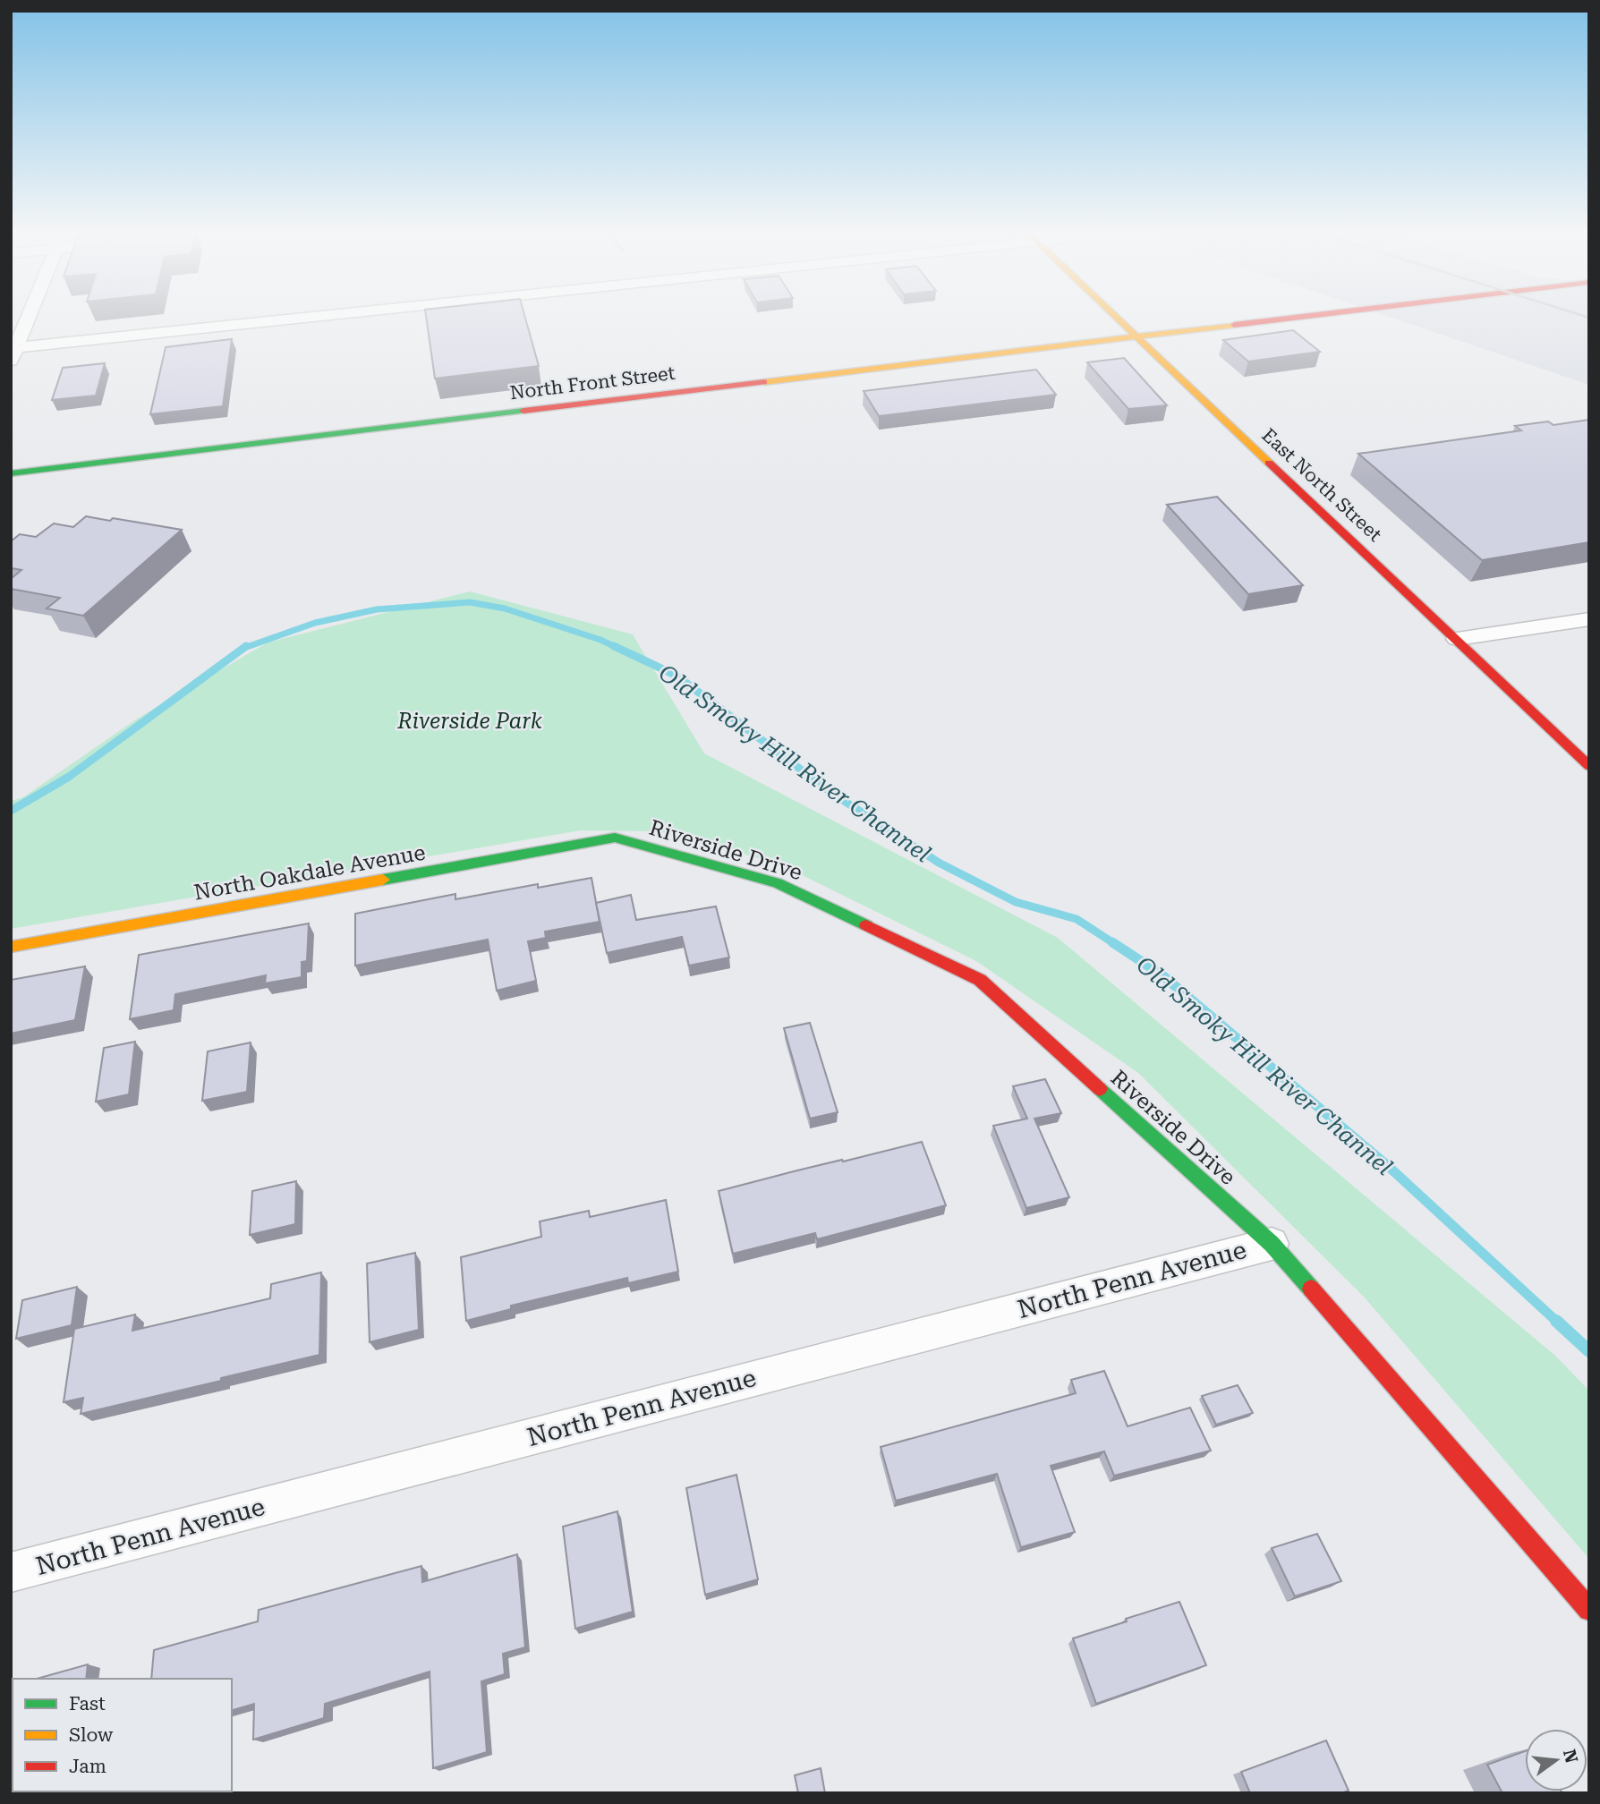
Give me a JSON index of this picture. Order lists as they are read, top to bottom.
{
  "streets": {
    "street": [
      "North Front Street",
      "East North Street",
      "Riverside Drive",
      "North Oakdale Avenue",
      "North Penn Avenue"
    ]
  },
  "crossings": [
    ["North Front Street", "East North Street"],
    ["Riverside Drive", "North Oakdale Avenue"],
    ["Riverside Drive", "North Penn Avenue"]
  ],
  "water": ["Old Smoky Hill River Channel"],
  "parks": ["Riverside Park"],
  "legend": ["Fast", "Slow", "Jam"],
  "north": "right"
}
